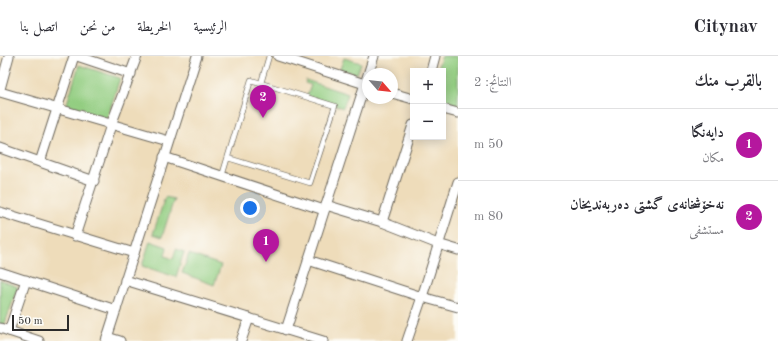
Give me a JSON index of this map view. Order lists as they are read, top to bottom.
{
  "scale_bar": "50 m",
  "north": "bottom right",
  "page": {
    "header": "Citynav",
    "nav": [
      "الرئيسية",
      "الخريطة",
      "من نحن",
      "اتصل بنا"
    ],
    "heading": ["بالقرب منك", "النتائج: 2"],
    "map_buttons": ["+", "−"],
    "pins": ["2", "1"],
    "list": [
      {
        "mark": "1",
        "name": "دایەنگا",
        "note": "مكان",
        "value": "50 m"
      },
      {
        "mark": "2",
        "name": "نەخۆشخانەی گشتی دەربەندیخان",
        "note": "مستشفى",
        "value": "80 m"
      }
    ],
    "scale": "50 m"
  }
}
